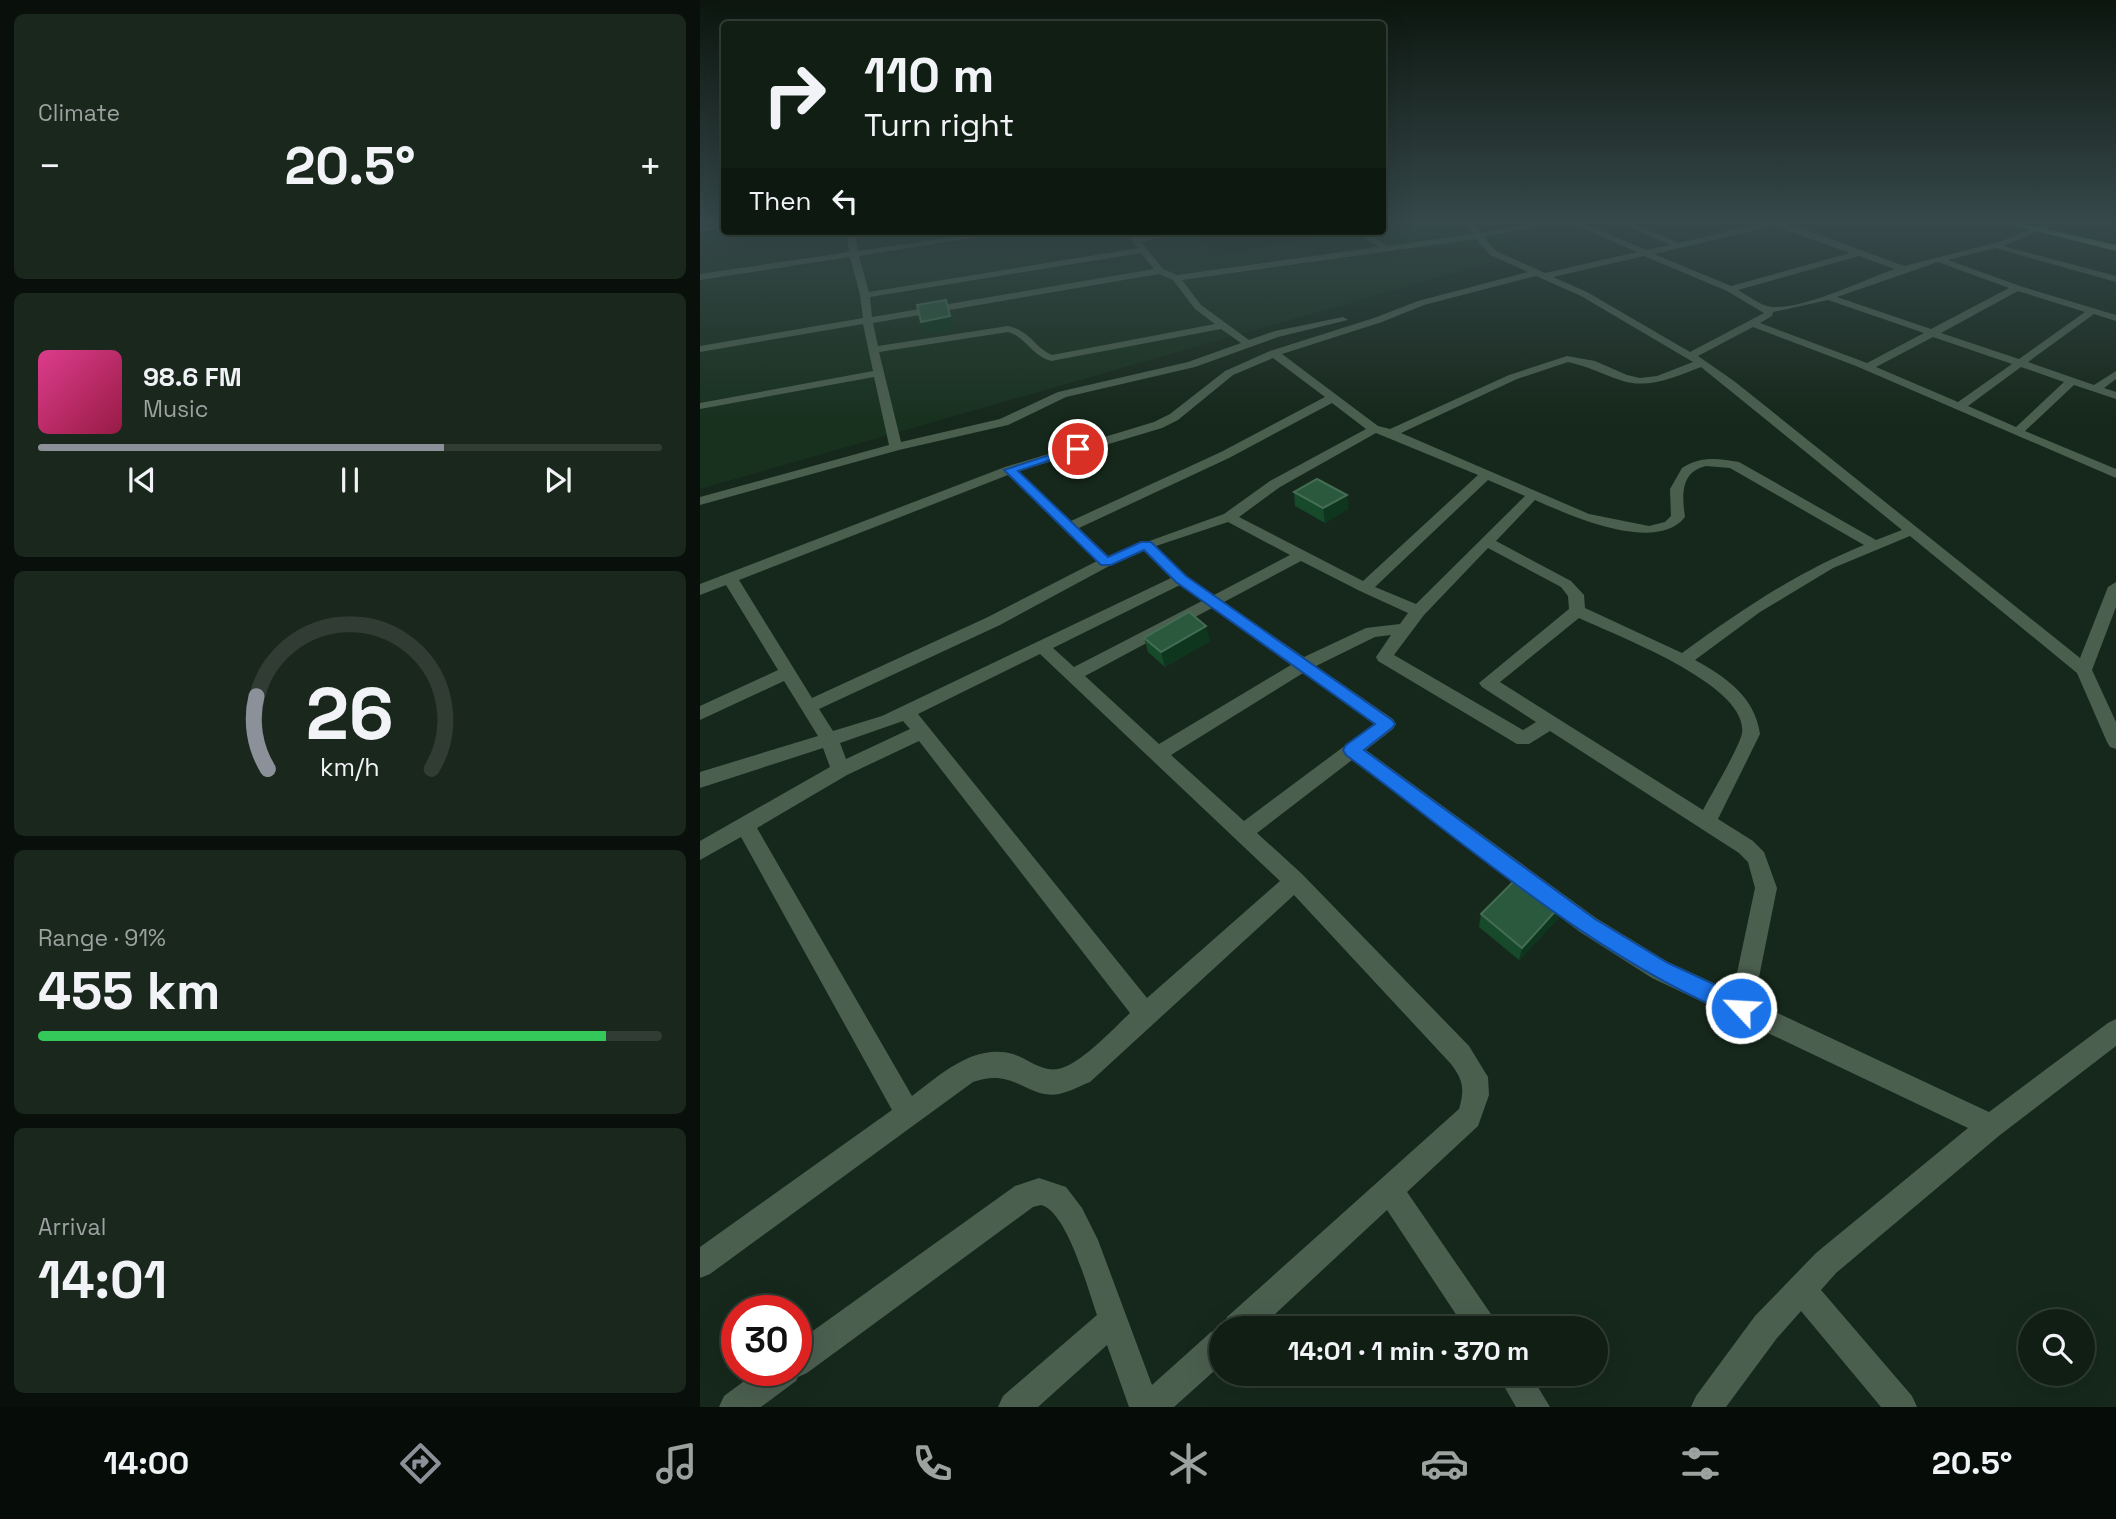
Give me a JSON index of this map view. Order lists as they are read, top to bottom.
{
  "page": {
    "tile": [
      "Climate",
      ["Range · 91%", "455 km"],
      ["Arrival", "14:01"]
    ],
    "turn": ["110 m", "Turn right"],
    "heat": ["−", "20.5°", "+"],
    "then": "Then",
    "song": ["98.6 FM", "Music"],
    "limit": "30",
    "trip": "14:01 · 1 min · 370 m",
    "tabs": ["14:00", "20.5°"],
    "gauge": ["26", "km/h"]
  }
}
